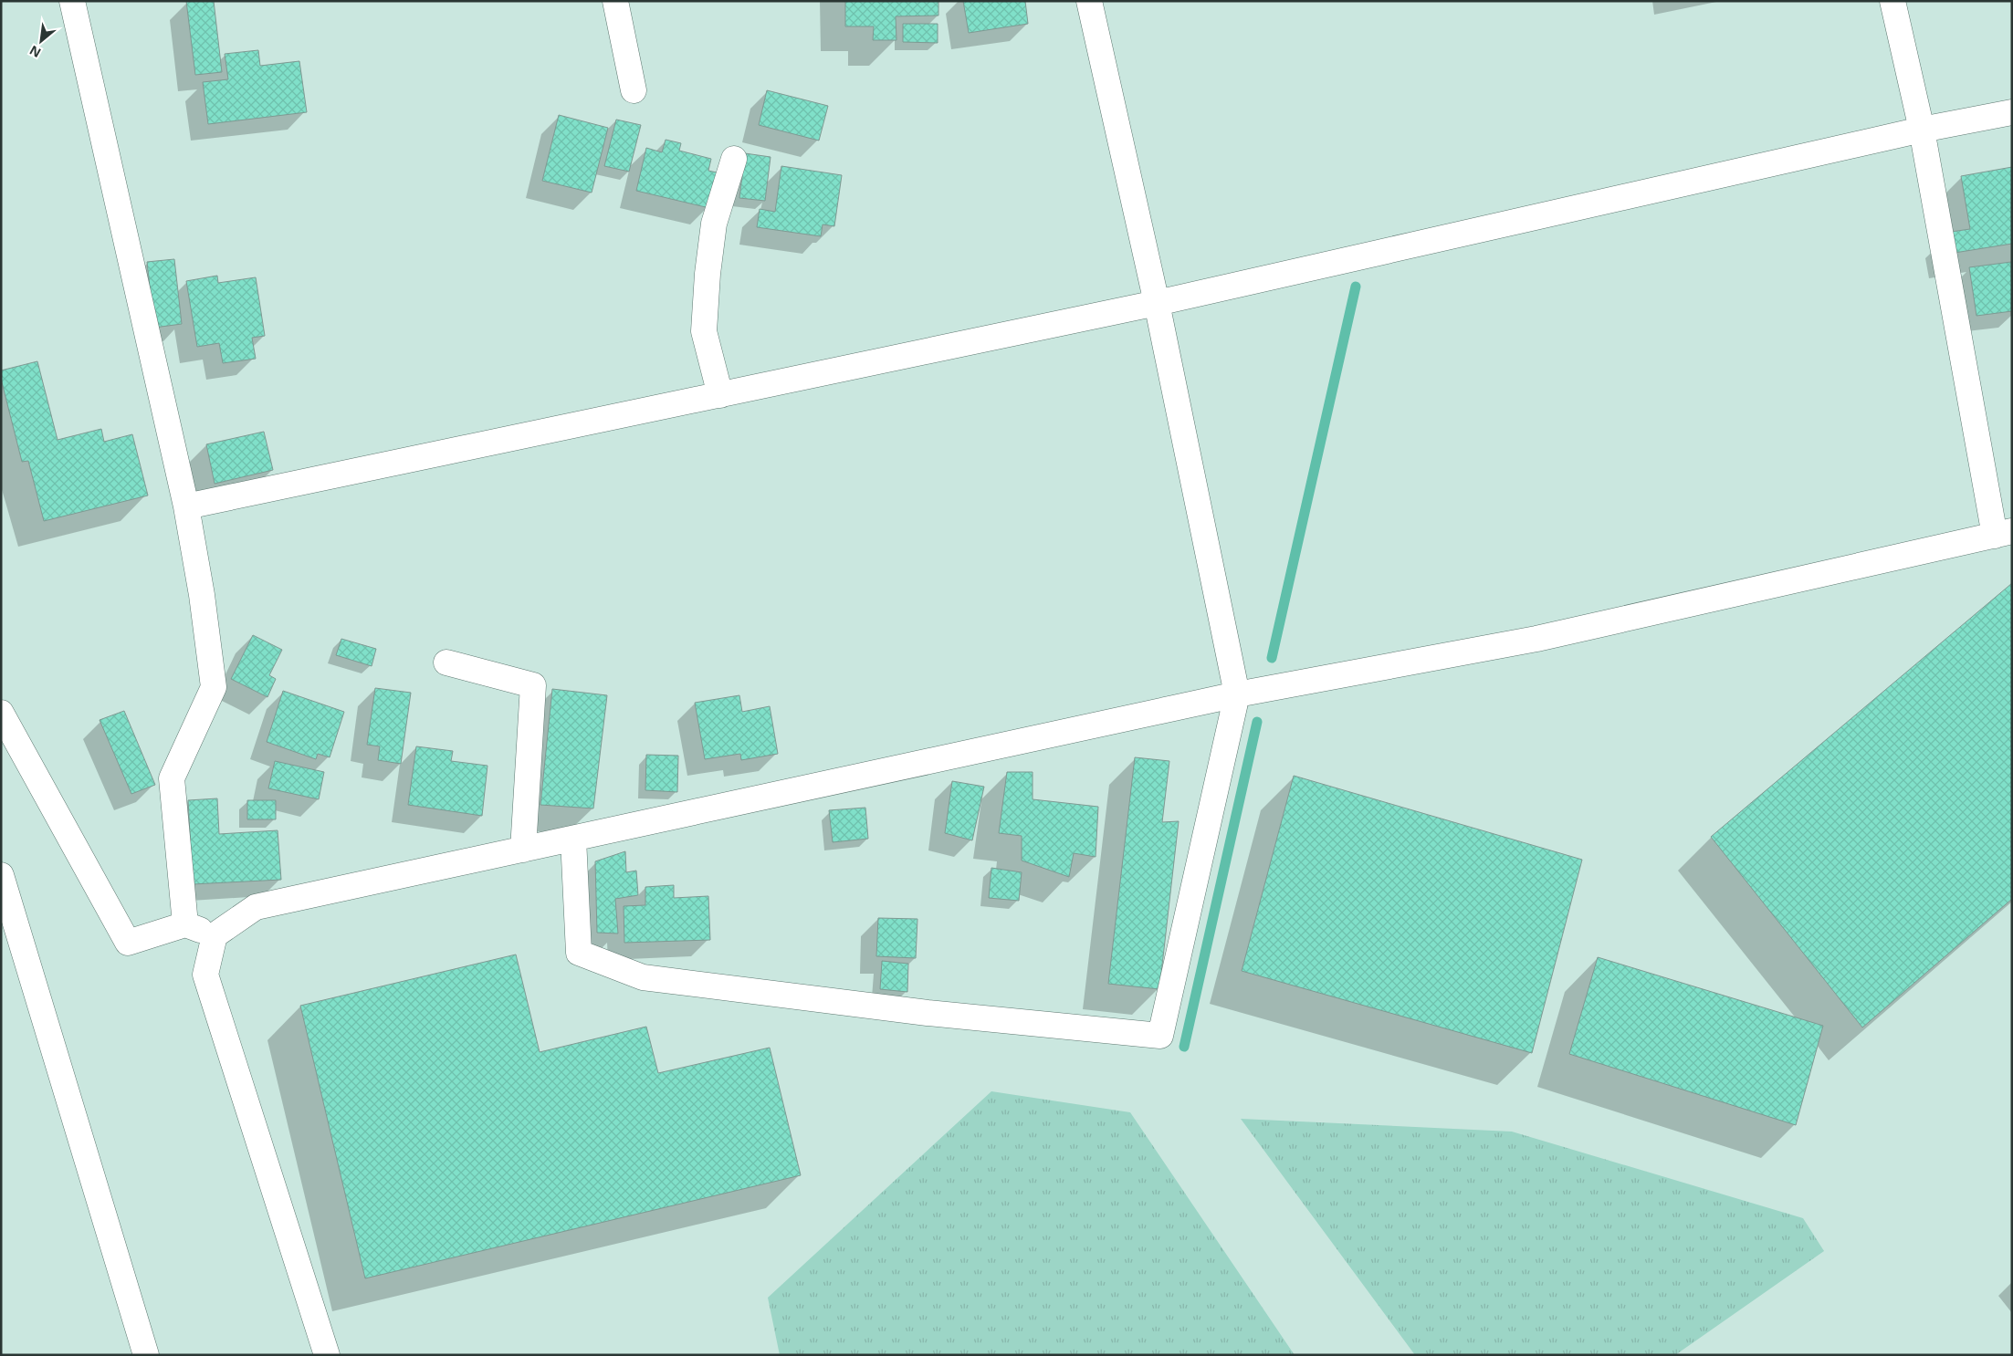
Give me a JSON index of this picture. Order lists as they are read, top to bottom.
{
  "north": "bottom left"
}
